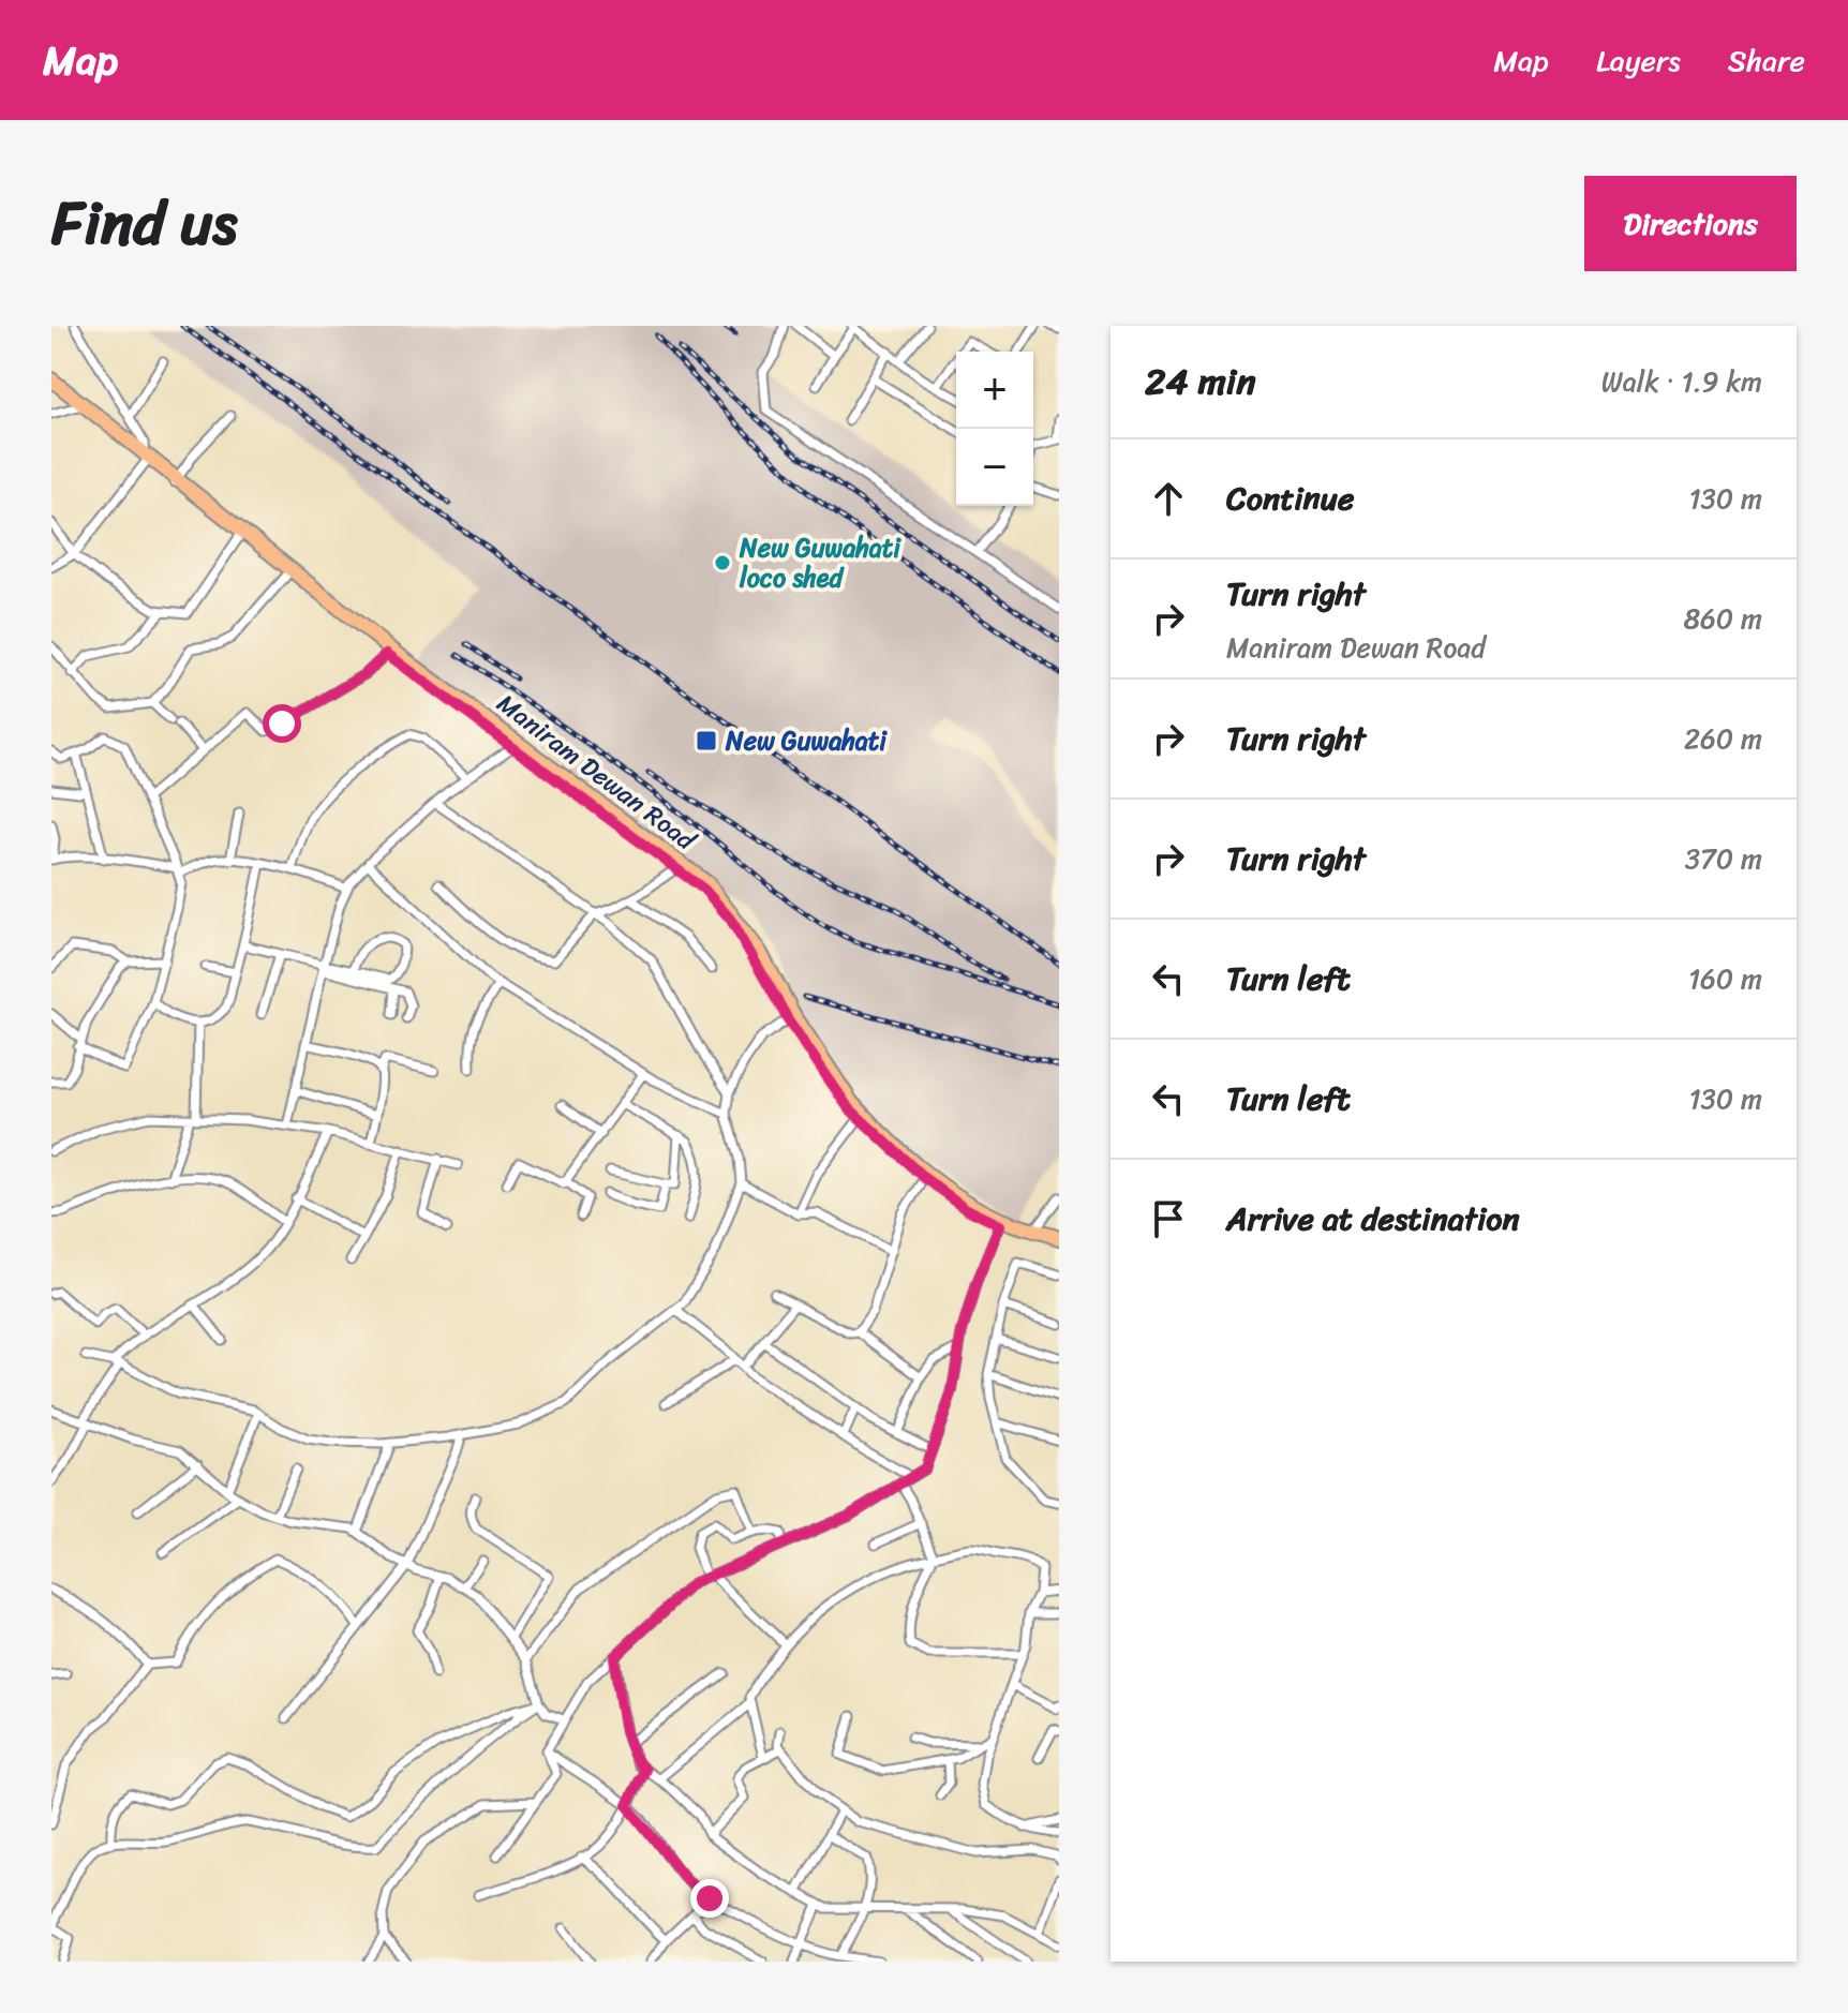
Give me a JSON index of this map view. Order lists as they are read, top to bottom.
{
  "streets": {
    "main road": ["Maniram Dewan Road"]
  },
  "places": {
    "other": ["New Guwahati loco shed"],
    "transit": ["New Guwahati"]
  },
  "page": {
    "header": "Map",
    "nav": ["Map", "Layers", "Share"],
    "title": "Find us",
    "buttons": "Directions",
    "heading": ["24 min", "Walk · 1.9 km"],
    "map_buttons": ["+", "−"],
    "list": [
      ["Continue", "130 m"],
      ["Turn right", "Maniram Dewan Road", "860 m"],
      ["Turn right", "260 m"],
      ["Turn right", "370 m"],
      ["Turn left", "160 m"],
      ["Turn left", "130 m"],
      "Arrive at destination"
    ]
  }
}
